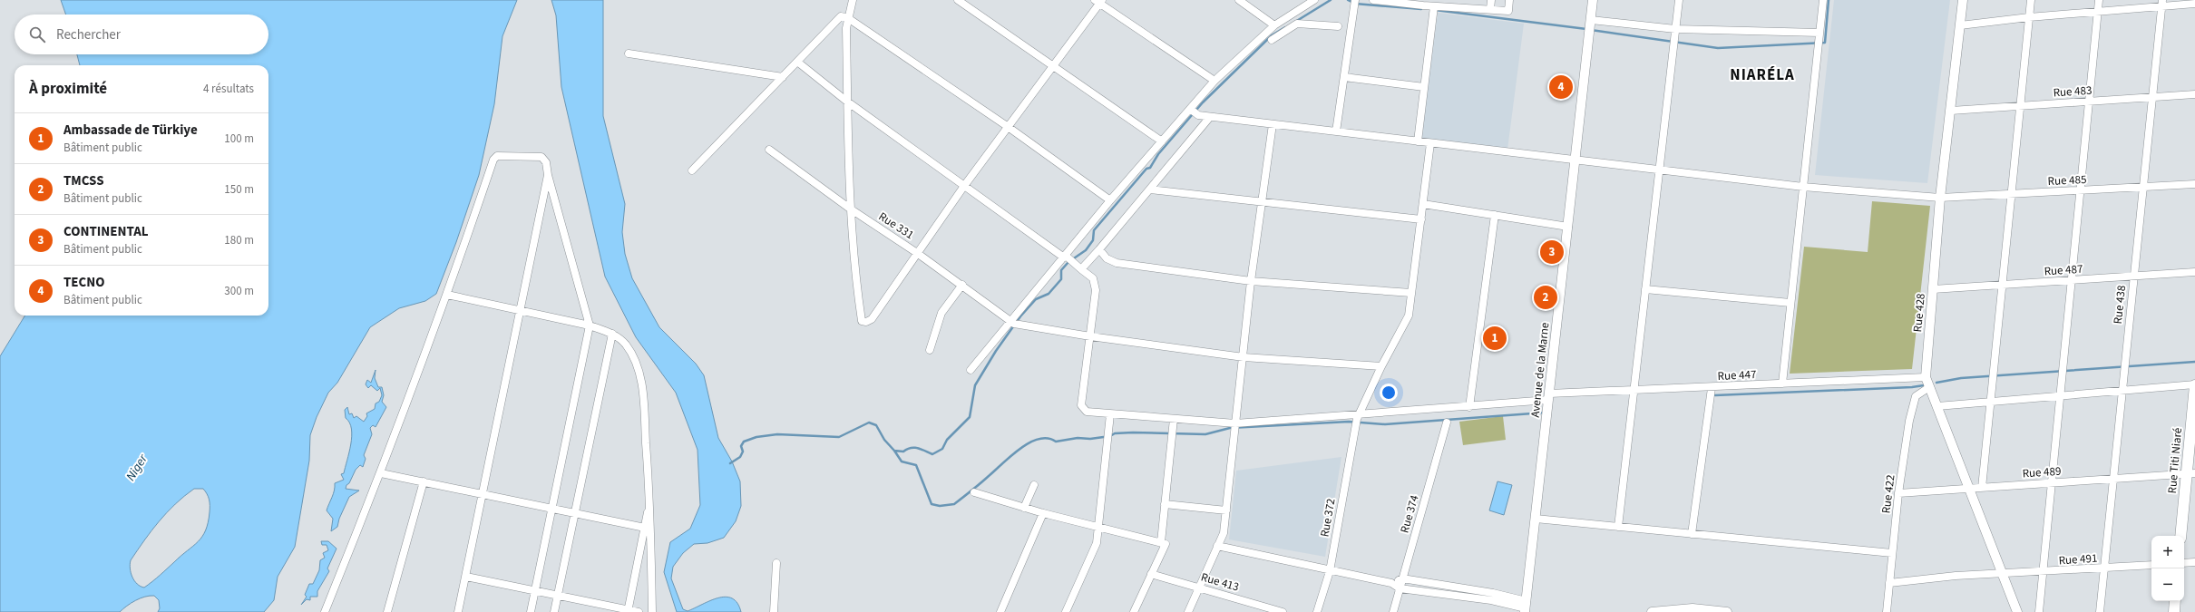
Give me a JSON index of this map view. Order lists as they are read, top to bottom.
{
  "streets": {
    "main road": ["Rue Titi Niaré"],
    "street": [
      "Rue 483",
      "Rue 485",
      "Rue 331",
      "Rue 487",
      "Rue 438",
      "Rue 428",
      "Avenue de la Marne",
      "Rue 447",
      "Rue 489",
      "Rue 422",
      "Rue 374",
      "Rue 372",
      "Rue 491",
      "Rue 413"
    ]
  },
  "crossings": [
    ["Rue 483", "Rue 438"],
    ["Rue 483", "Rue 428"],
    ["Rue 485", "Rue 438"],
    ["Rue 485", "Rue 428"],
    ["Rue 485", "Avenue de la Marne"],
    ["Rue 485", "Rue 372"],
    ["Rue 487", "Rue 438"],
    ["Rue 487", "Rue 428"],
    ["Rue 438", "Rue 489"],
    ["Rue 438", "Rue 491"],
    ["Rue 428", "Rue 447"],
    ["Rue 428", "Rue 489"],
    ["Rue 428", "Rue 422"],
    ["Rue 428", "Rue 491"],
    ["Avenue de la Marne", "Rue 447"],
    ["Rue 447", "Rue 372"],
    ["Rue Titi Niaré", "Rue 489"],
    ["Rue 489", "Rue 422"],
    ["Rue 422", "Rue 491"]
  ],
  "districts": ["NIARÉLA"],
  "water": ["Niger"],
  "page": {
    "search": "Rechercher",
    "heading": ["À proximité", "4 résultats"],
    "pins": [
      "4",
      "3",
      "2",
      "1"
    ],
    "list": [
      {
        "mark": "1",
        "name": "Ambassade de Türkiye",
        "note": "Bâtiment public",
        "value": "100 m"
      },
      {
        "mark": "2",
        "name": "TMCSS",
        "note": "Bâtiment public",
        "value": "150 m"
      },
      {
        "mark": "3",
        "name": "CONTINENTAL",
        "note": "Bâtiment public",
        "value": "180 m"
      },
      {
        "mark": "4",
        "name": "TECNO",
        "note": "Bâtiment public",
        "value": "300 m"
      }
    ],
    "map_buttons": ["+", "−"]
  }
}
